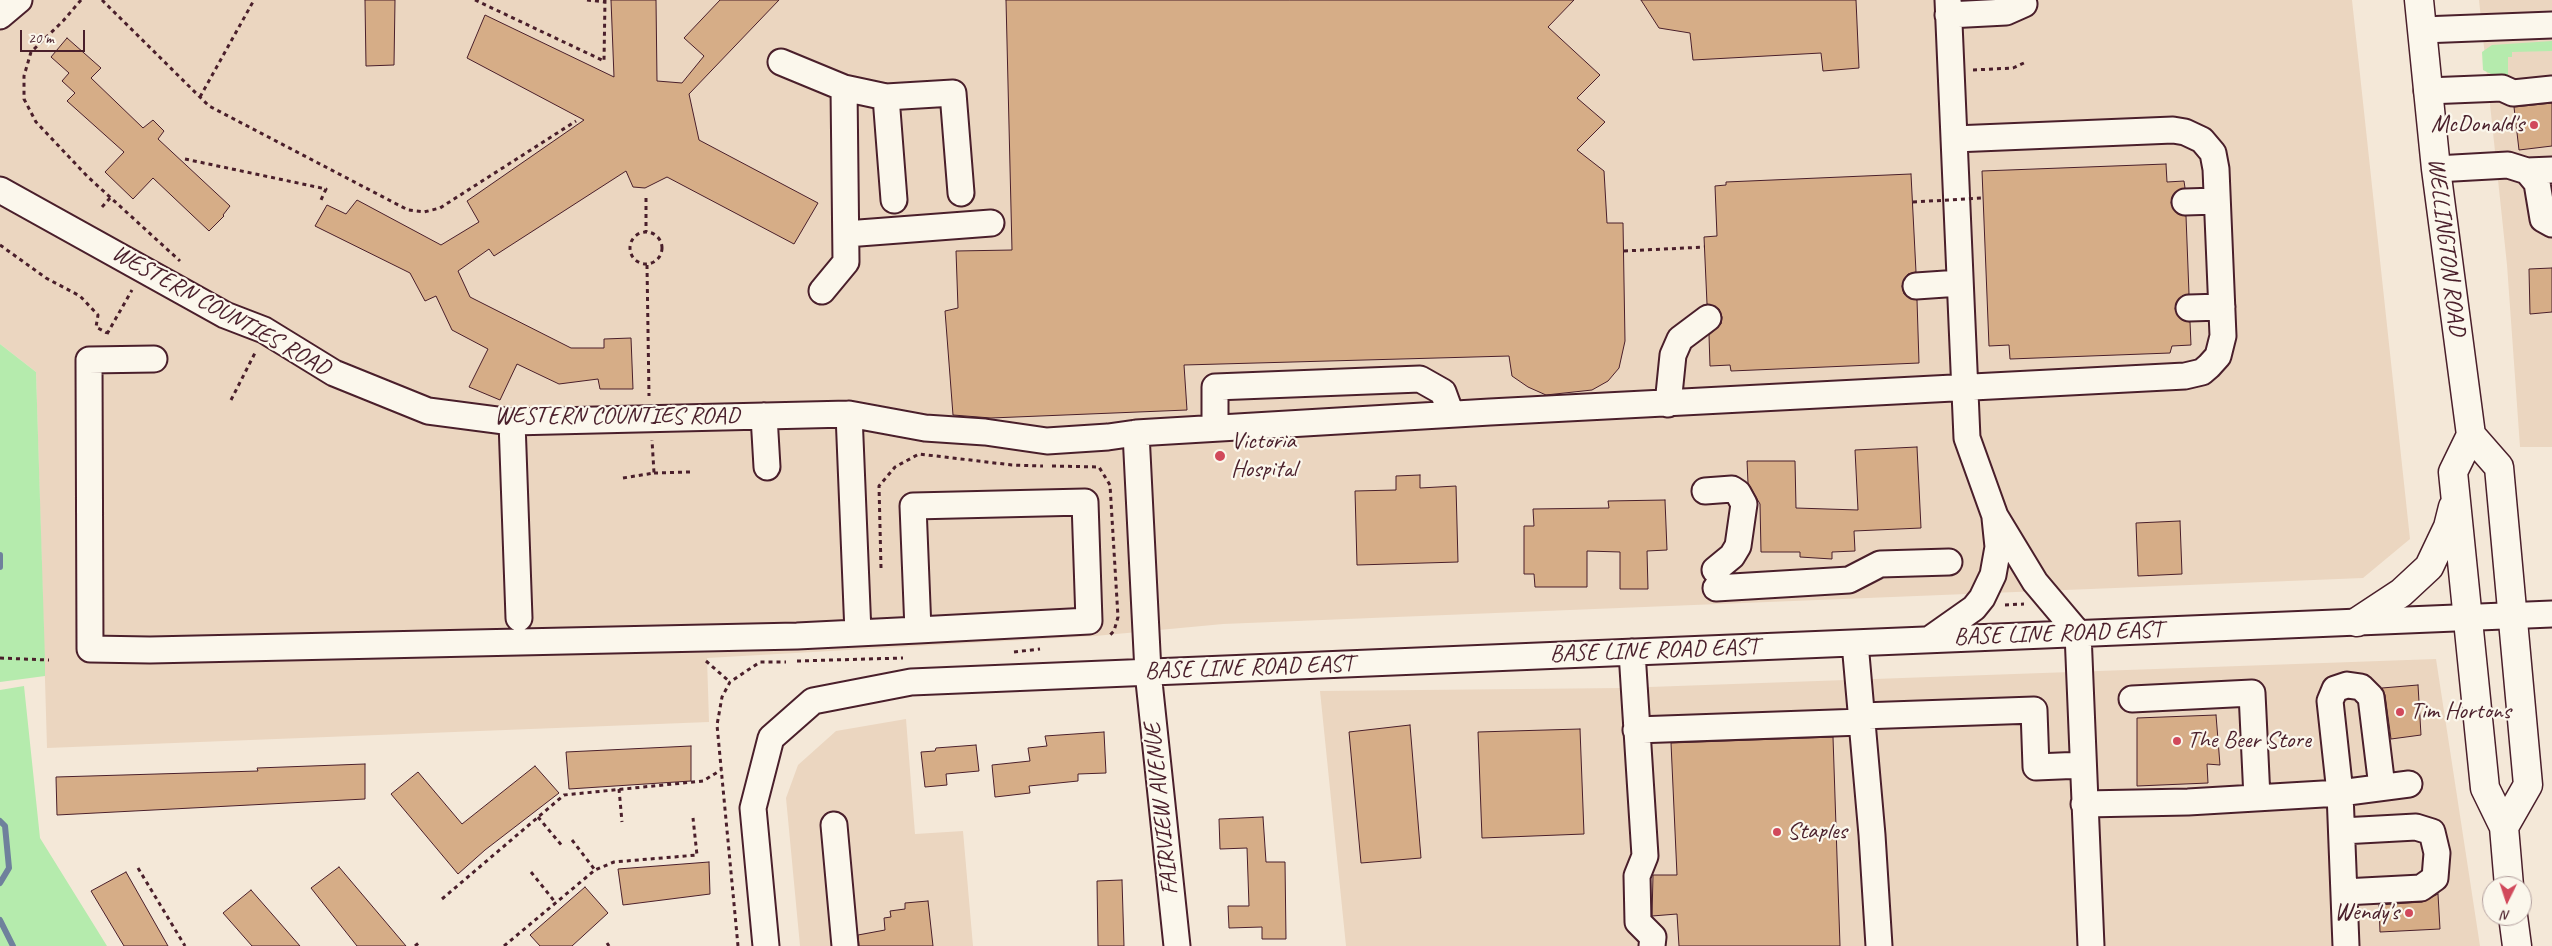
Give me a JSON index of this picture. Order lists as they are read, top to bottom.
{
  "streets": {
    "main road": ["WELLINGTON ROAD"],
    "street": ["WESTERN COUNTIES ROAD", "BASE LINE ROAD EAST", "FAIRVIEW AVENUE"]
  },
  "crossings": [
    ["WESTERN COUNTIES ROAD", "FAIRVIEW AVENUE"],
    ["BASE LINE ROAD EAST", "FAIRVIEW AVENUE"]
  ],
  "places": [
    "McDonald's",
    "Victoria Hospital",
    "Tim Hortons",
    "The Beer Store",
    "Staples",
    "Wendy's"
  ],
  "scale_bar": "20 m",
  "north": "bottom"
}
